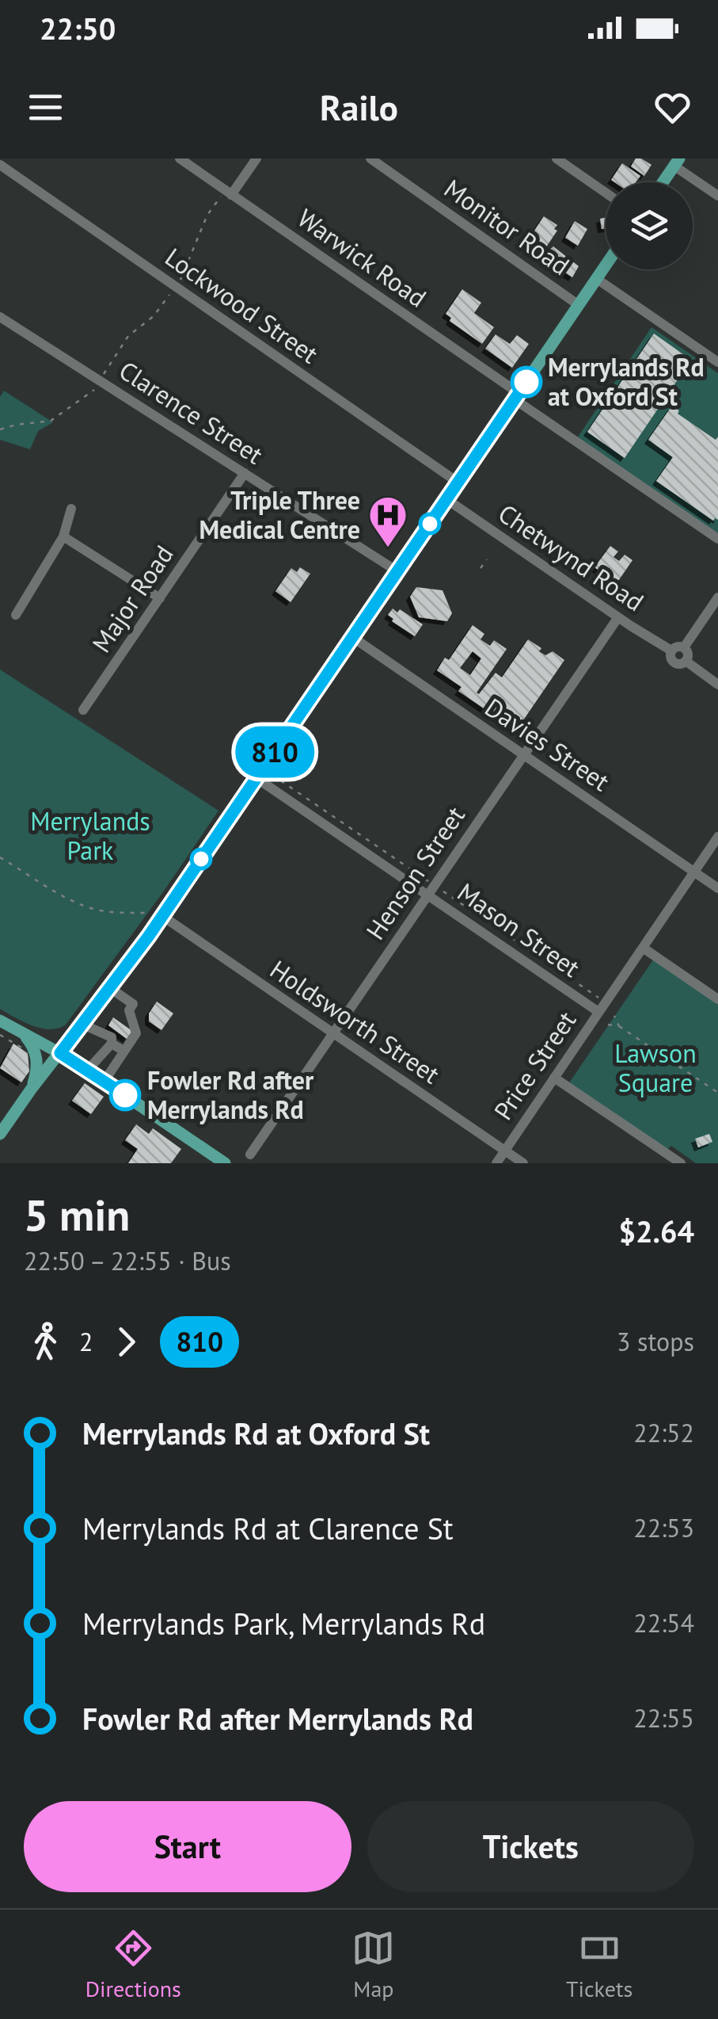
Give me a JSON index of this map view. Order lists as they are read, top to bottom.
{
  "streets": {
    "street": [
      "Monitor Road",
      "Warwick Road",
      "Lockwood Street",
      "Clarence Street",
      "Chetwynd Road",
      "Major Road",
      "Davies Street",
      "Henson Street",
      "Mason Street",
      "Holdsworth Street",
      "Price Street"
    ]
  },
  "crossings": [
    ["Clarence Street", "Major Road"],
    ["Chetwynd Road", "Henson Street"],
    ["Davies Street", "Henson Street"],
    ["Davies Street", "Price Street"],
    ["Henson Street", "Mason Street"],
    ["Henson Street", "Holdsworth Street"],
    ["Mason Street", "Price Street"],
    ["Holdsworth Street", "Price Street"]
  ],
  "parks": ["Merrylands Park", "Lawson Square"],
  "places": {
    "other": ["Merrylands Rd at Oxford St", "Fowler Rd after Merrylands Rd"],
    "hospital": ["Triple Three Medical Centre"]
  },
  "lines": ["bus line 810"],
  "page": {
    "status": "22:50",
    "header": "Railo",
    "on_map": "810",
    "heading": ["5 min", "22:50 – 22:55 · Bus", "$2.64"],
    "legs": ["2", "810", "3 stops"],
    "list": [
      {
        "name": "Merrylands Rd at Oxford St",
        "value": "22:52"
      },
      {
        "name": "Merrylands Rd at Clarence St",
        "value": "22:53"
      },
      {
        "name": "Merrylands Park, Merrylands Rd",
        "value": "22:54"
      },
      {
        "name": "Fowler Rd after Merrylands Rd",
        "value": "22:55"
      }
    ],
    "buttons": ["Start", "Tickets"],
    "tabs": ["Directions", "Map", "Tickets"]
  }
}
